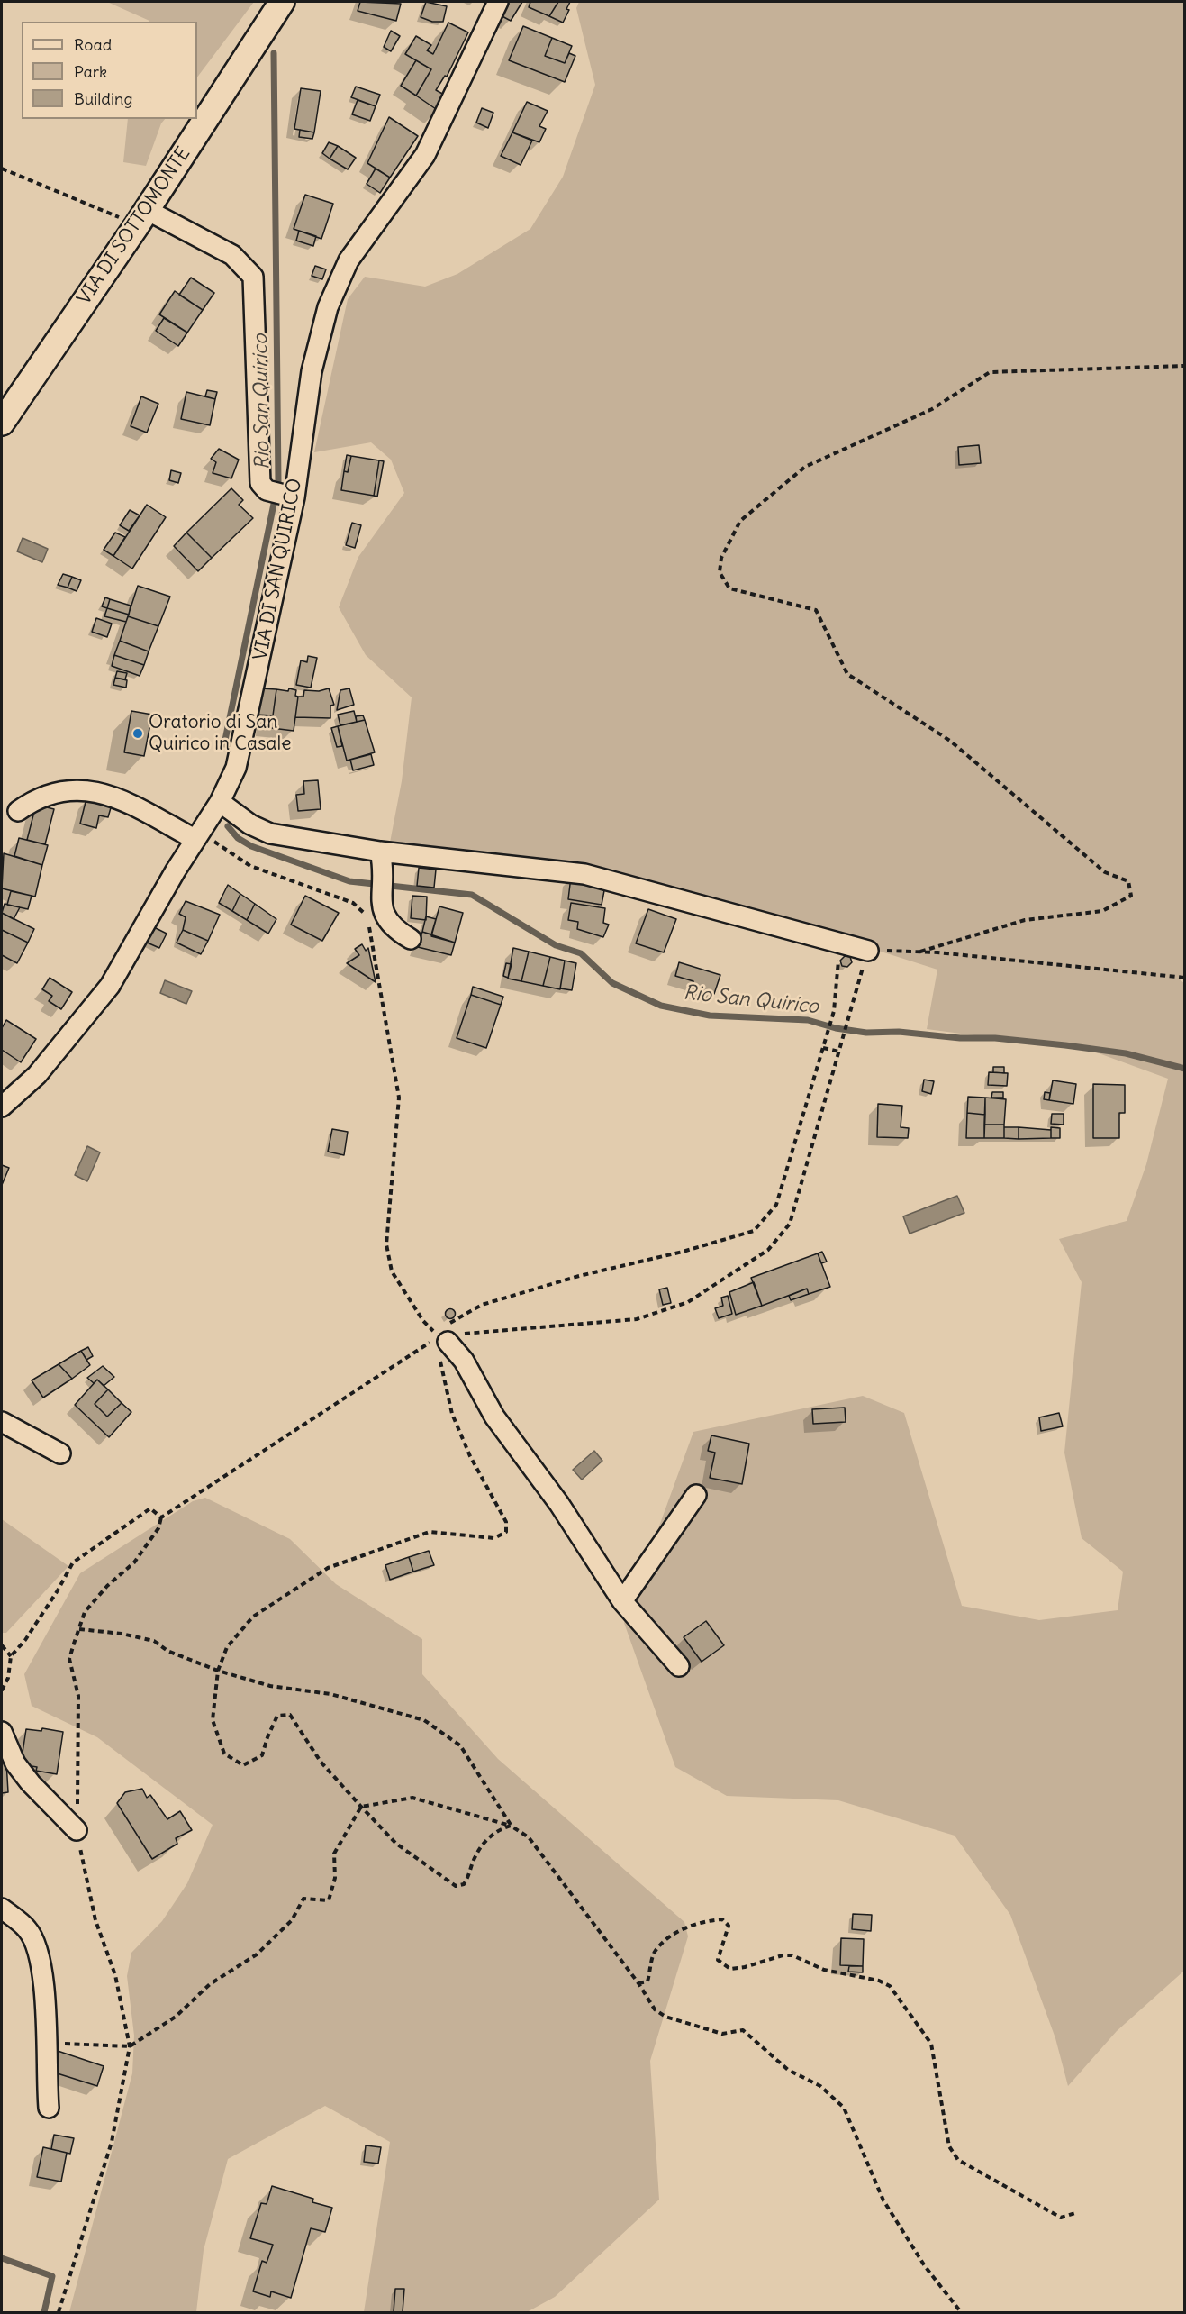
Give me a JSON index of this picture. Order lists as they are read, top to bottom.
{
  "streets": {
    "main road": ["VIA DI SOTTOMONTE"],
    "street": ["VIA DI SAN QUIRICO"]
  },
  "water": ["Rio San Quirico"],
  "places": ["Oratorio di San Quirico in Casale"],
  "legend": ["Road", "Park", "Building"]
}
